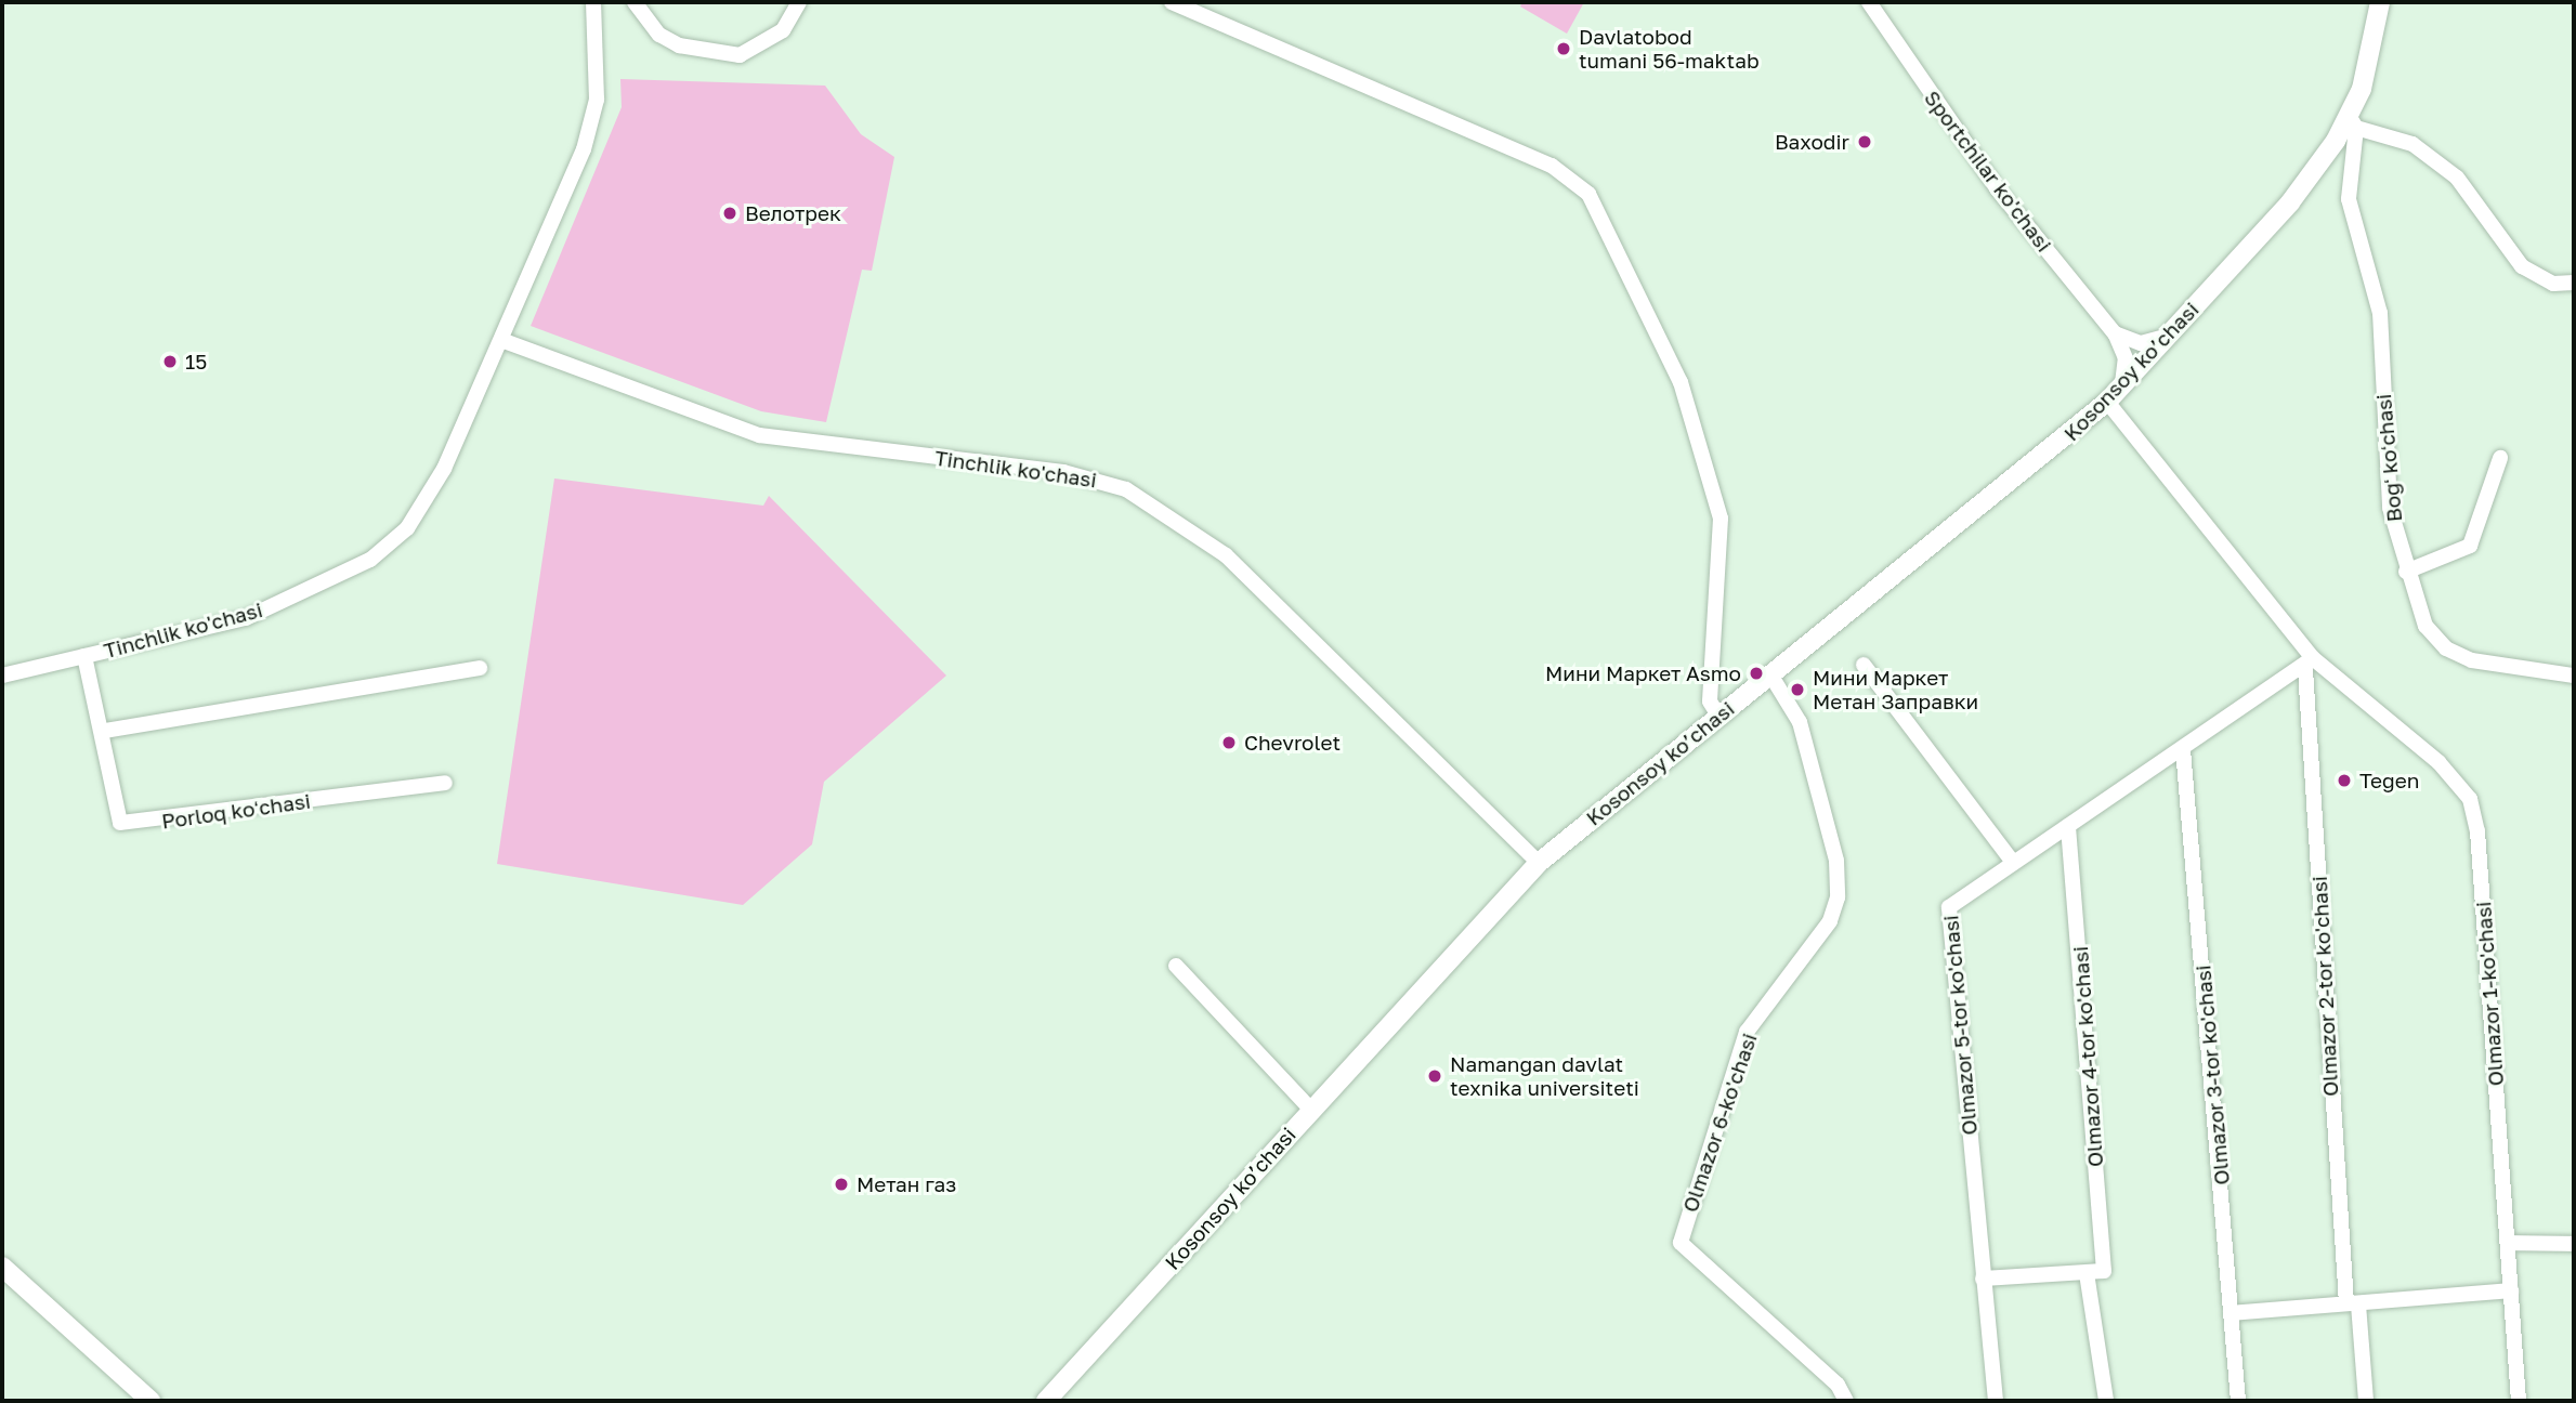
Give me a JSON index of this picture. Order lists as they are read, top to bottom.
{
  "streets": {
    "main road": ["Kosonsoy ko’chasi"],
    "street": [
      "Sportchilar ko'chasi",
      "Bogʻ koʻchasi",
      "Tinchlik ko'chasi",
      "Porloq koʻchasi",
      "Olmazor 2-tor ko'chasi",
      "Olmazor 1-ko'chasi",
      "Olmazor 5-tor ko'chasi",
      "Olmazor 4-tor ko'chasi",
      "Olmazor 3-tor ko'chasi",
      "Olmazor 6-ko'chasi"
    ]
  },
  "crossings": [
    ["Kosonsoy ko’chasi", "Bogʻ koʻchasi"],
    ["Kosonsoy ko’chasi", "Tinchlik ko'chasi"],
    ["Kosonsoy ko’chasi", "Olmazor 1-ko'chasi"],
    ["Kosonsoy ko’chasi", "Olmazor 6-ko'chasi"],
    ["Tinchlik ko'chasi", "Porloq koʻchasi"],
    ["Olmazor 2-tor ko'chasi", "Olmazor 1-ko'chasi"],
    ["Olmazor 2-tor ko'chasi", "Olmazor 5-tor ko'chasi"],
    ["Olmazor 1-ko'chasi", "Olmazor 5-tor ko'chasi"],
    ["Olmazor 5-tor ko'chasi", "Olmazor 4-tor ko'chasi"],
    ["Olmazor 5-tor ko'chasi", "Olmazor 3-tor ko'chasi"]
  ],
  "places": [
    "Davlatobod tumani 56-maktab",
    "Baxodir",
    "Велотрек",
    "15",
    "Мини Маркет Asmo",
    "Мини Маркет Метан Заправки",
    "Chevrolet",
    "Tegen",
    "Namangan davlat texnika universiteti",
    "Метан газ"
  ]
}
